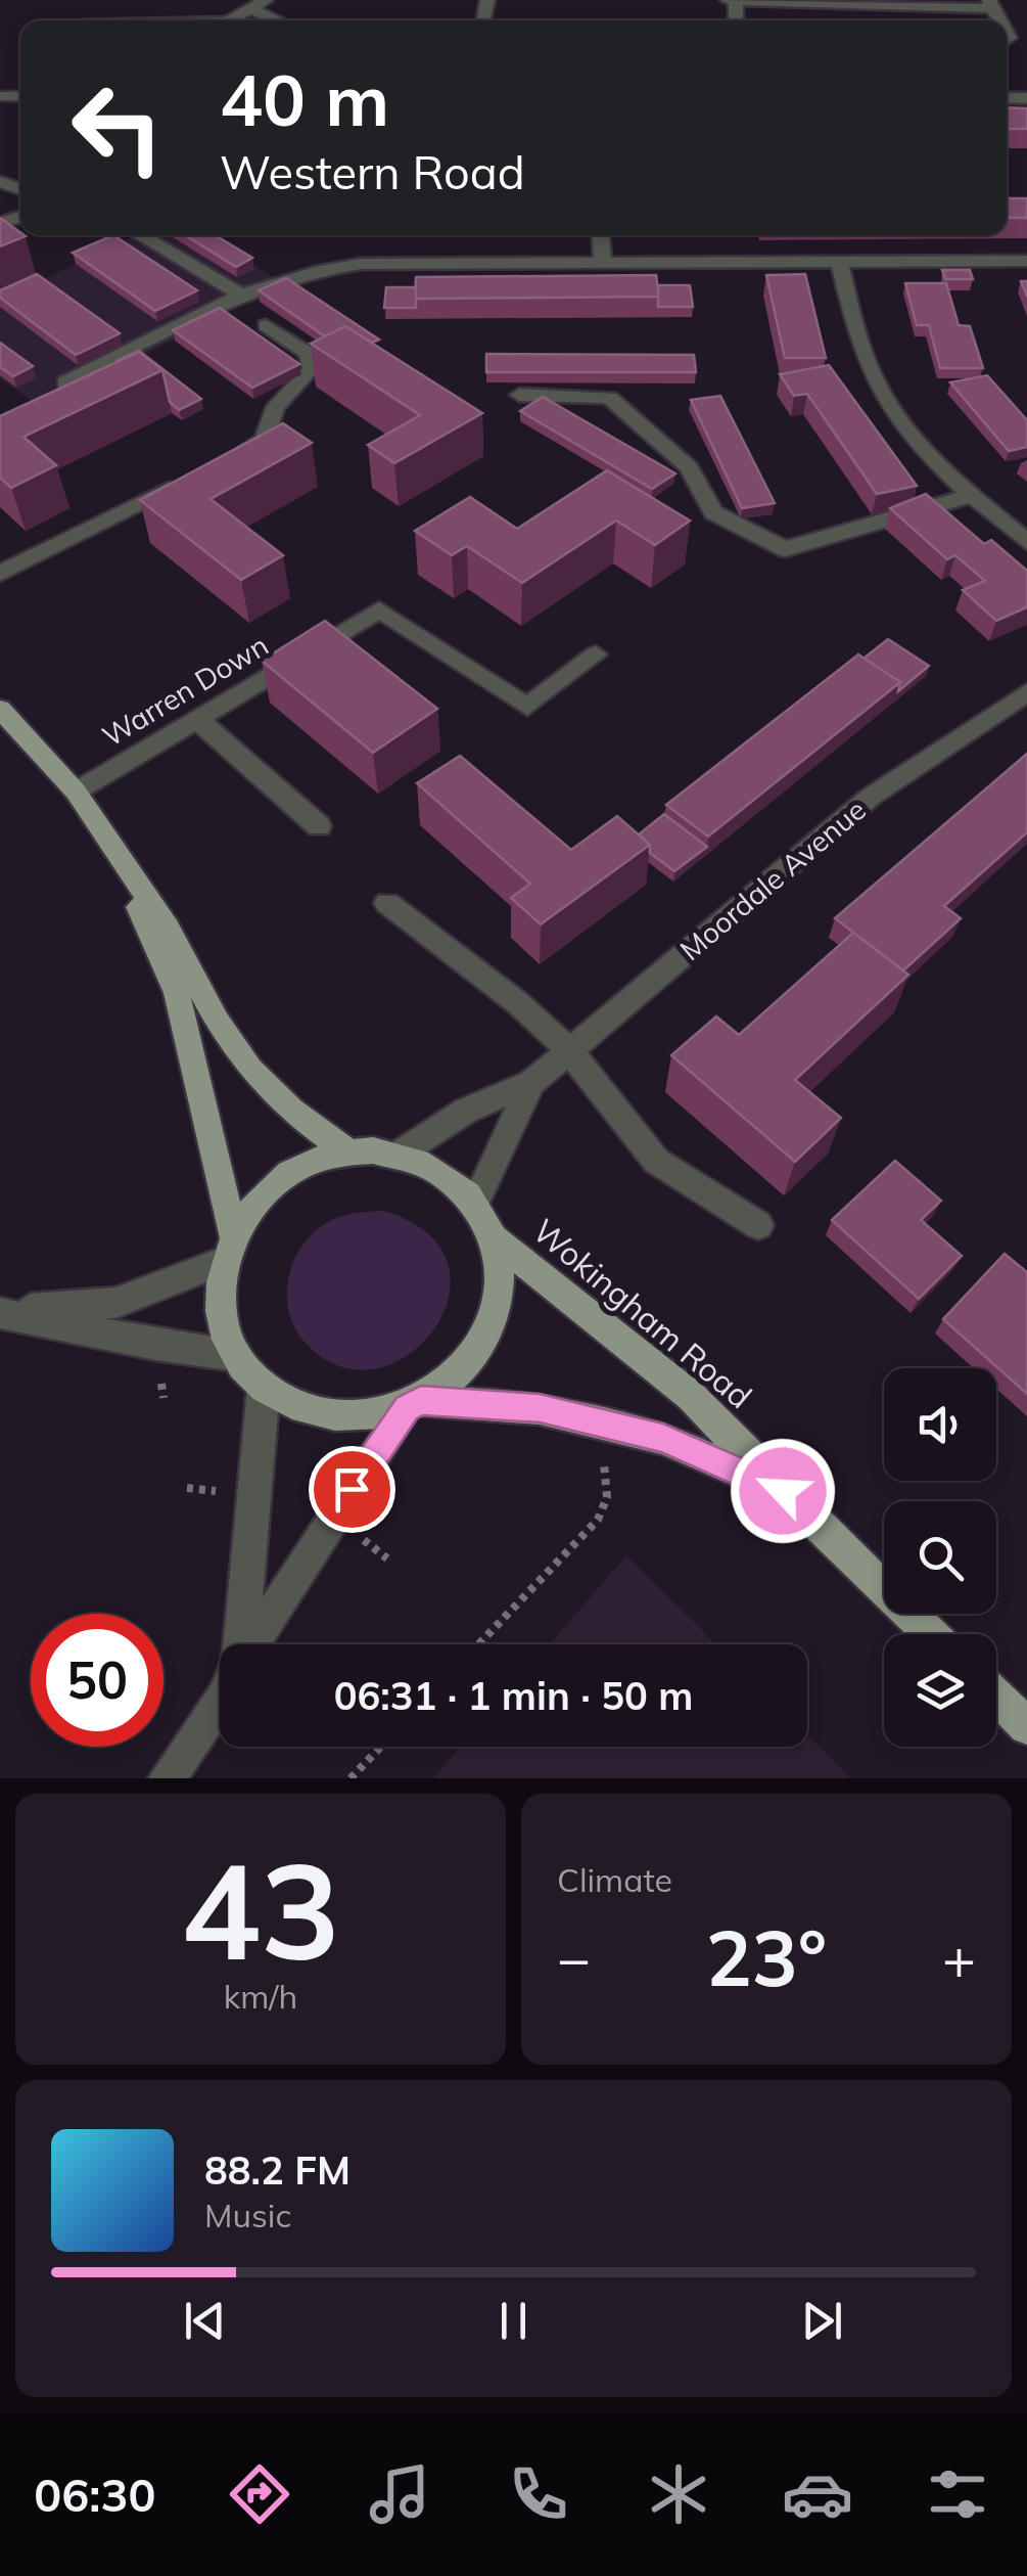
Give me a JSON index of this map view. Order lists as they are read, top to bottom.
{
  "streets": {
    "main road": ["Wokingham Road"],
    "street": ["Warren Down", "Moordale Avenue"]
  },
  "crossings": [
    ["Moordale Avenue", "Wokingham Road"]
  ],
  "page": {
    "turn": ["40 m", "Western Road"],
    "limit": "50",
    "trip": "06:31 · 1 min · 50 m",
    "tile": [
      ["43", "km/h"],
      "Climate"
    ],
    "heat": ["−", "23°", "+"],
    "song": ["88.2 FM", "Music"],
    "tabs": "06:30"
  }
}
